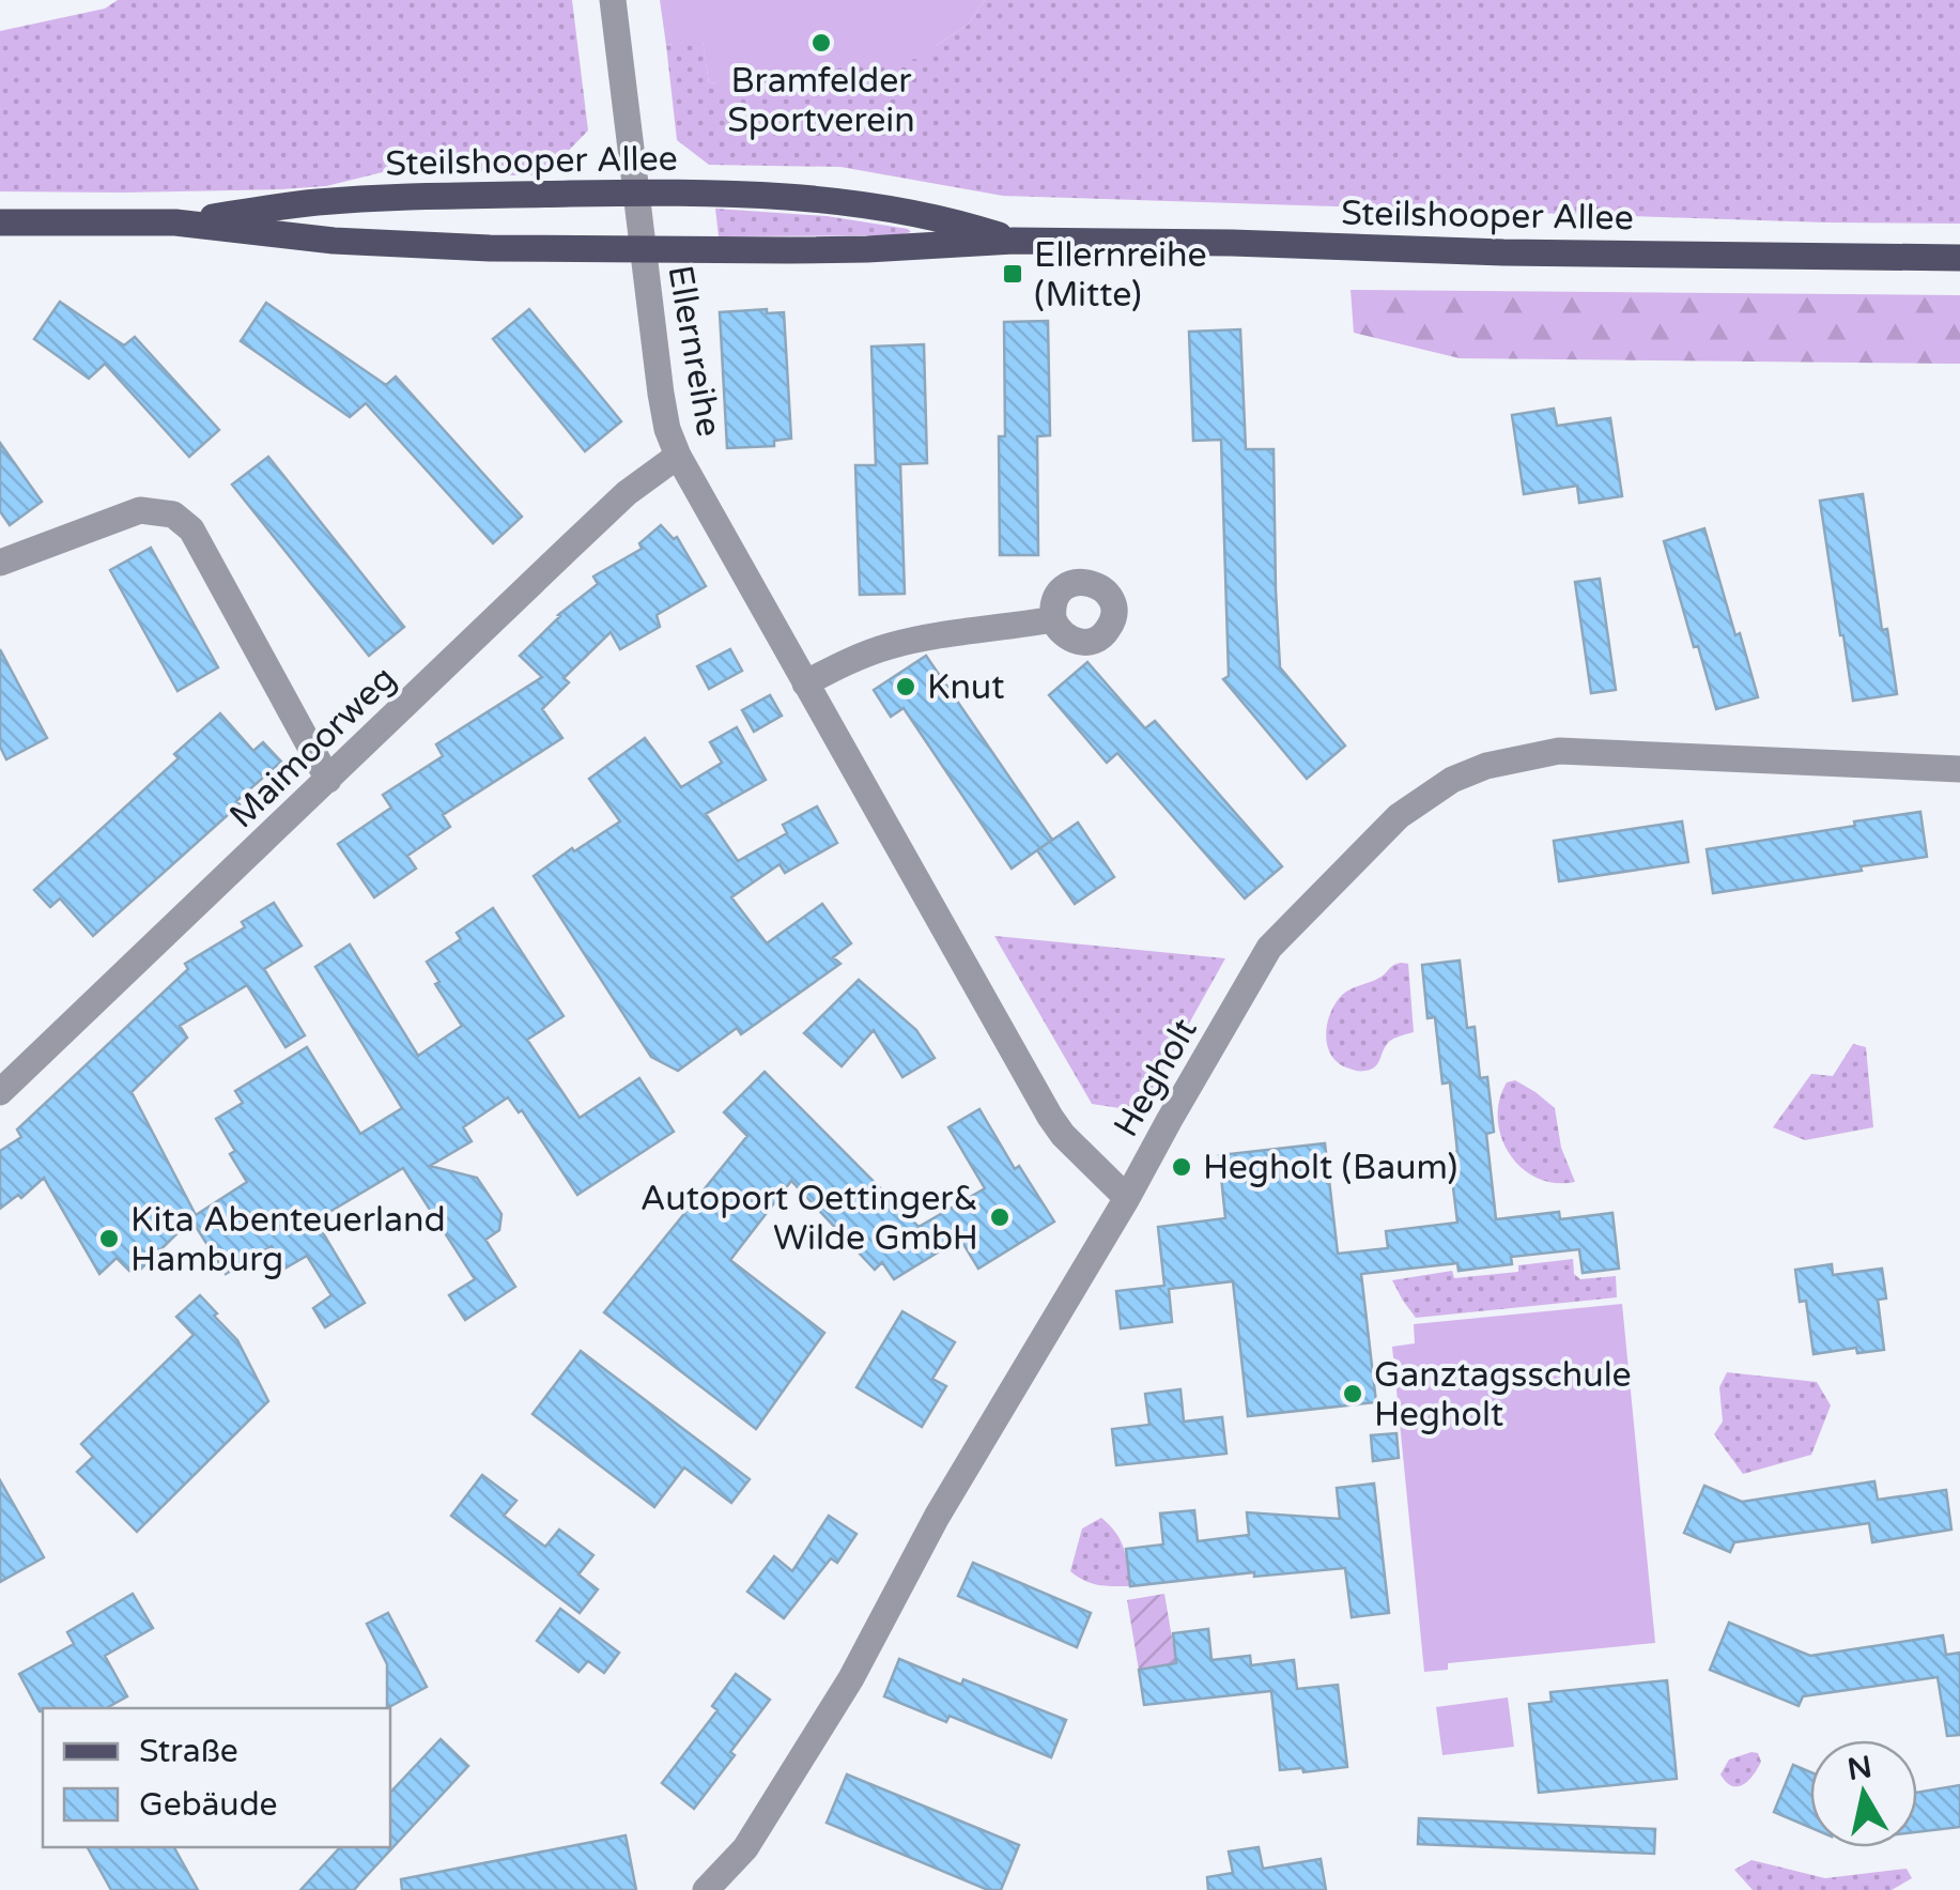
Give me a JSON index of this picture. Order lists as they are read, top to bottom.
{
  "streets": {
    "main road": ["Steilshooper Allee"],
    "street": ["Ellernreihe", "Maimoorweg", "Hegholt"]
  },
  "crossings": [
    ["Steilshooper Allee", "Ellernreihe"],
    ["Ellernreihe", "Maimoorweg"],
    ["Ellernreihe", "Hegholt"]
  ],
  "places": {
    "other": [
      "Bramfelder Sportverein",
      "Knut",
      "Hegholt (Baum)",
      "Autoport Oettinger& Wilde GmbH",
      "Kita Abenteuerland Hamburg",
      "Ganztagsschule Hegholt"
    ],
    "transit": ["Ellernreihe (Mitte)"]
  },
  "legend": ["Straße", "Gebäude"],
  "north": "top"
}
